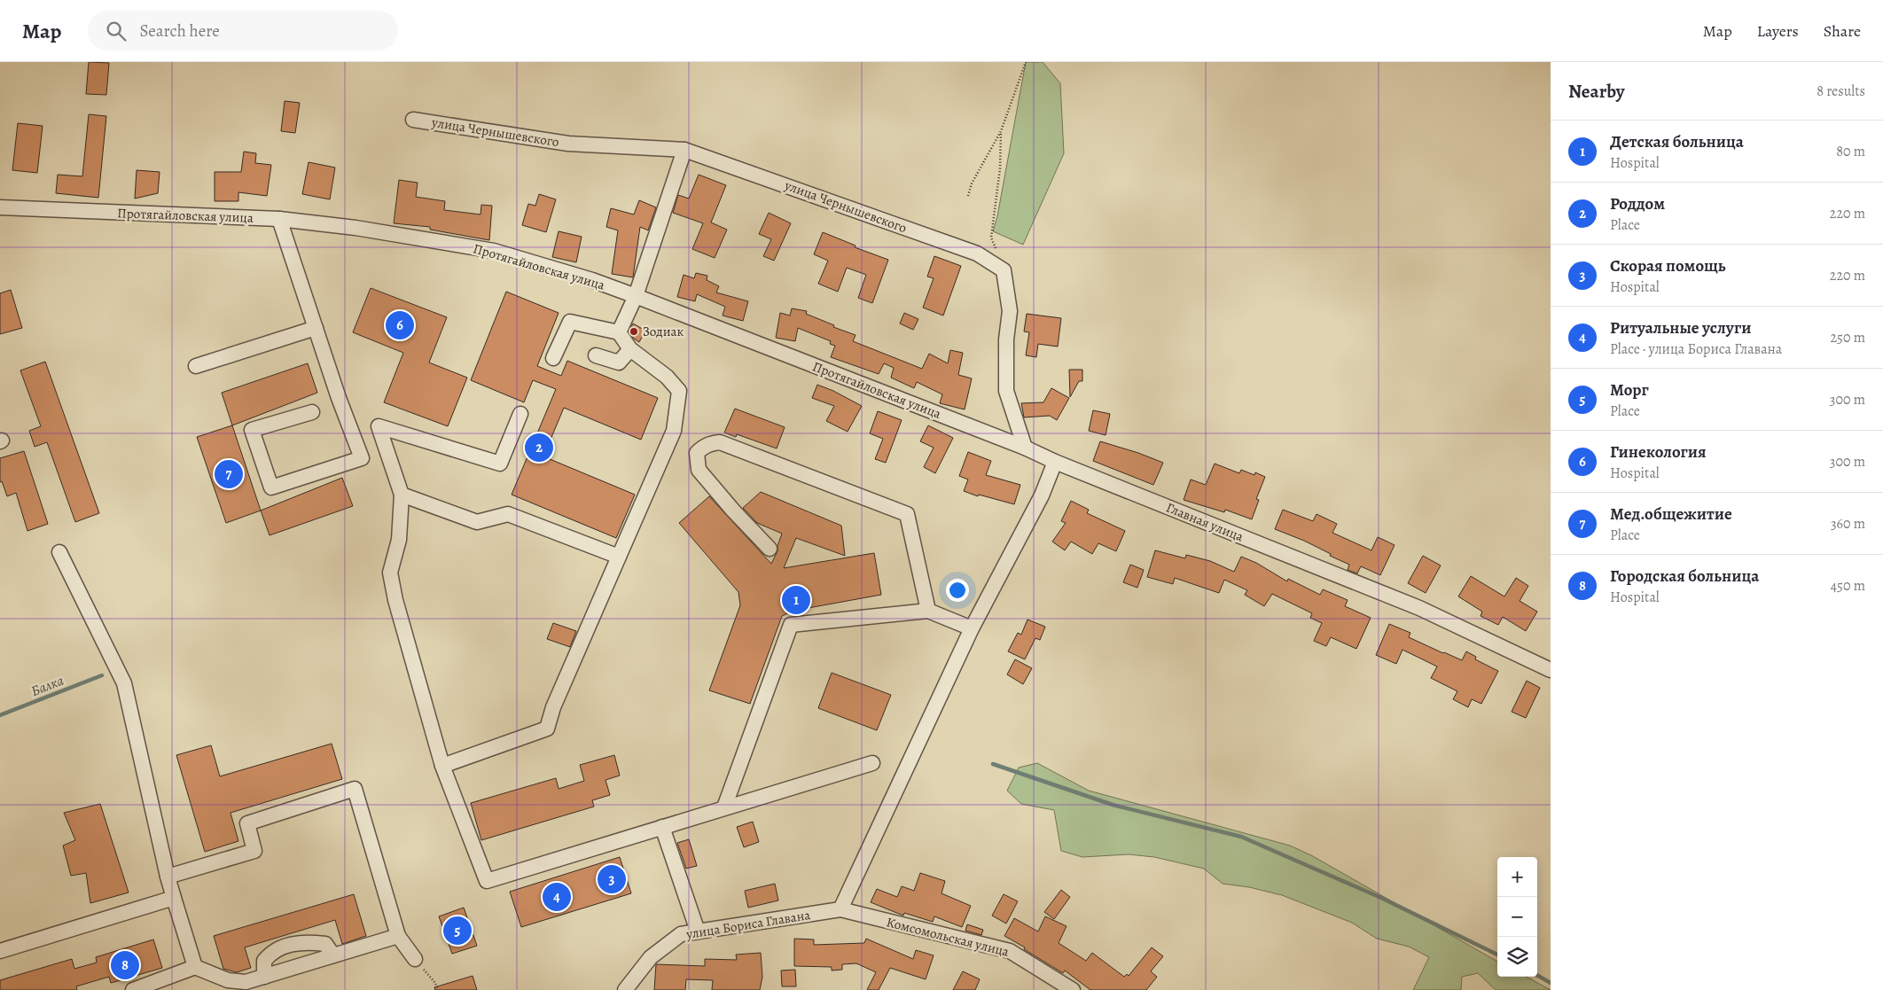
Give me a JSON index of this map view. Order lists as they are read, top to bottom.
{
  "streets": {
    "street": [
      "улица Чернышевского",
      "Протягайловская улица",
      "Главная улица",
      "улица Бориса Главана",
      "Комсомольская улица"
    ]
  },
  "crossings": [
    ["улица Чернышевского", "Протягайловская улица"],
    ["улица Чернышевского", "Главная улица"],
    ["Протягайловская улица", "Главная улица"],
    ["улица Бориса Главана", "Комсомольская улица"]
  ],
  "water": ["Балка"],
  "places": ["Зодиак"],
  "page": {
    "header": "Map",
    "search": "Search here",
    "nav": ["Map", "Layers", "Share"],
    "heading": ["Nearby", "8 results"],
    "list": [
      {
        "mark": "1",
        "name": "Детская больница",
        "note": "Hospital",
        "value": "80 m"
      },
      {
        "mark": "2",
        "name": "Роддом",
        "note": "Place",
        "value": "220 m"
      },
      {
        "mark": "3",
        "name": "Скорая помощь",
        "note": "Hospital",
        "value": "220 m"
      },
      {
        "mark": "4",
        "name": "Ритуальные услуги",
        "note": "Place · улица Бориса Главана",
        "value": "250 m"
      },
      {
        "mark": "5",
        "name": "Морг",
        "note": "Place",
        "value": "300 m"
      },
      {
        "mark": "6",
        "name": "Гинекология",
        "note": "Hospital",
        "value": "300 m"
      },
      {
        "mark": "7",
        "name": "Мед.общежитие",
        "note": "Place",
        "value": "360 m"
      },
      {
        "mark": "8",
        "name": "Городская больница",
        "note": "Hospital",
        "value": "450 m"
      }
    ],
    "pins": [
      "6",
      "2",
      "7",
      "1",
      "3",
      "4",
      "5",
      "8"
    ],
    "map_buttons": ["+", "−"]
  }
}
